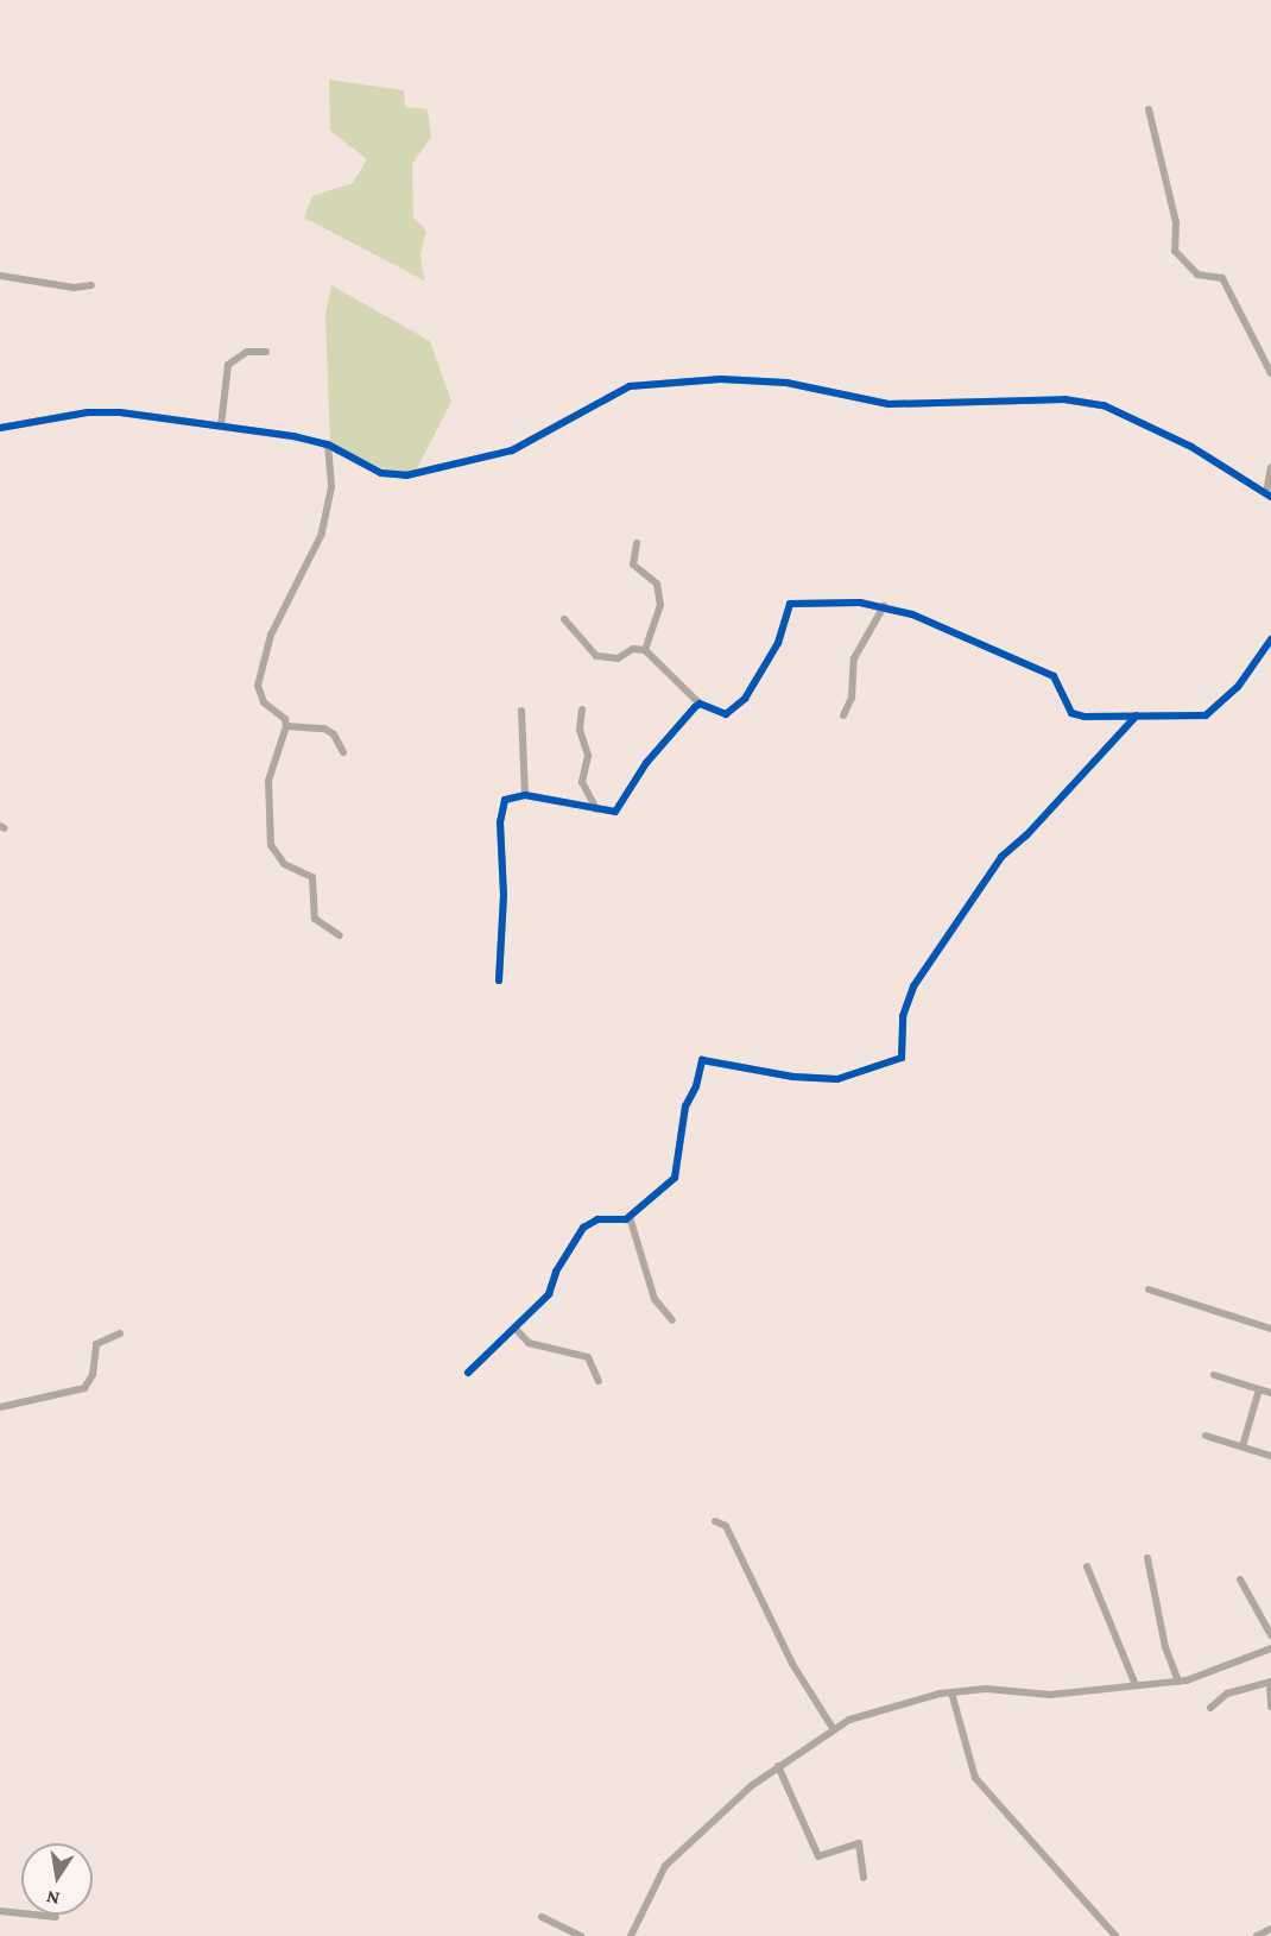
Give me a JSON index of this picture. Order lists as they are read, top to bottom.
{
  "north": "bottom"
}
